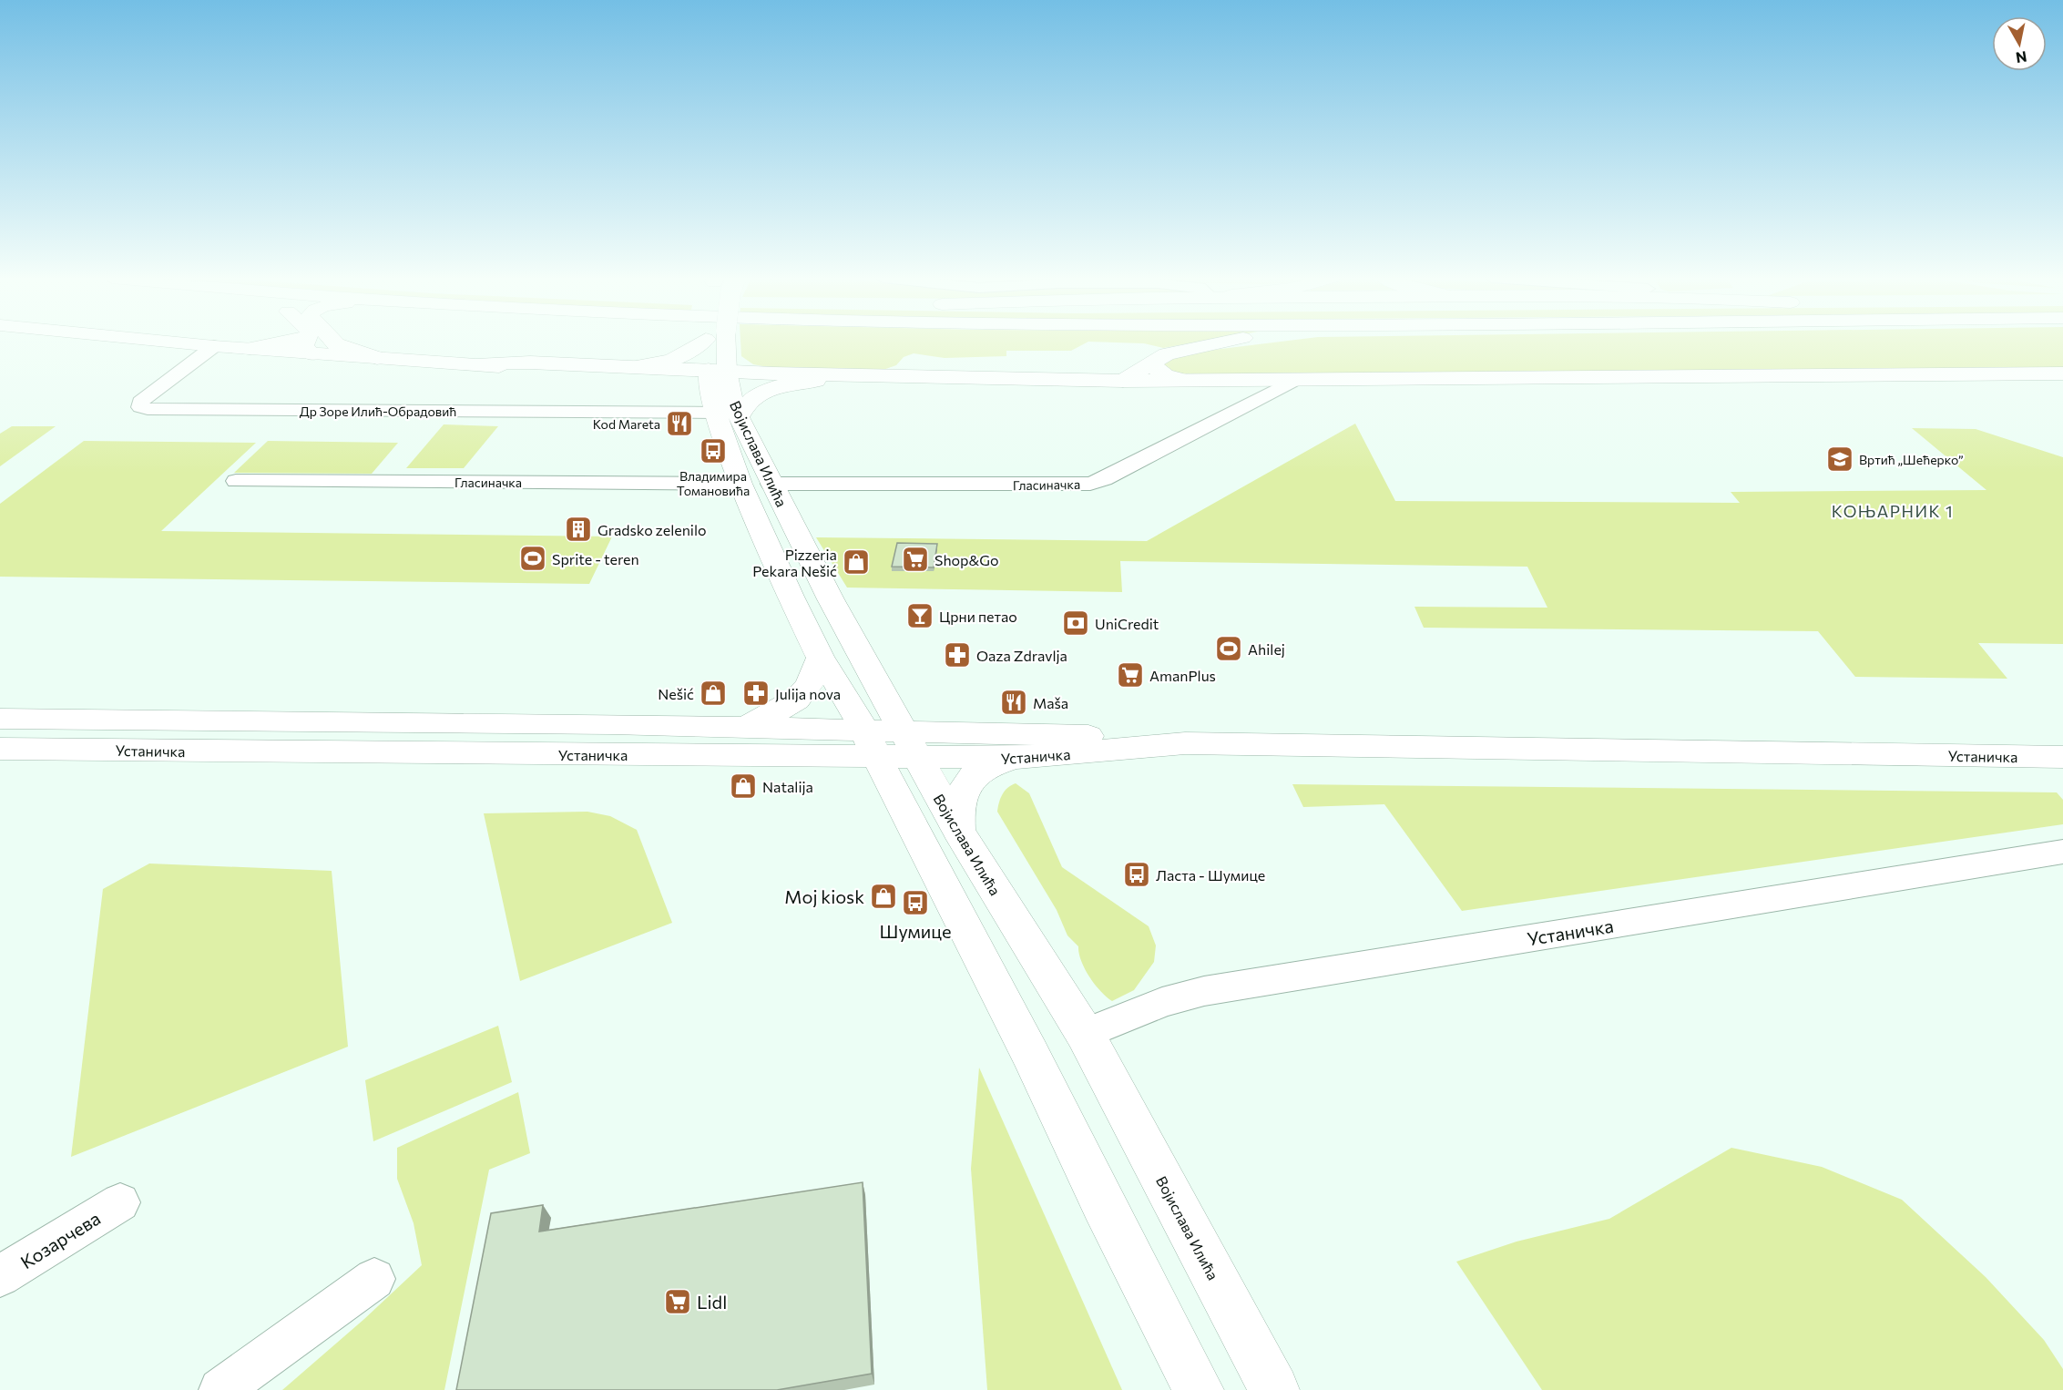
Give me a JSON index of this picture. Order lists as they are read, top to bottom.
{
  "streets": {
    "main road": ["Војислава Илића", "Устаничка"],
    "street": ["Др Зоре Илић-Обрадовић", "Гласиначка", "Козарчева"]
  },
  "crossings": [
    ["Др Зоре Илић-Обрадовић", "Војислава Илића"],
    ["Војислава Илића", "Гласиначка"],
    ["Војислава Илића", "Устаничка"]
  ],
  "districts": ["КОЊАРНИК 1"],
  "places": {
    "restaurant": ["Kod Mareta", "Maša"],
    "bus stop": ["Владимира Томановића", "Ласта - Шумице", "Шумице"],
    "school or university": ["Вртић „Шећерко”"],
    "building": ["Gradsko zelenilo"],
    "sports": ["Sprite - teren", "Ahilej"],
    "supermarket": ["Shop&Go", "AmanPlus", "Lidl"],
    "shop": [
      "Pizzeria Pekara Nešić",
      "Nešić",
      "Natalija",
      "Moj kiosk"
    ],
    "bar": ["Црни петао"],
    "bank": ["UniCredit"],
    "pharmacy": ["Oaza Zdravlja", "Julija nova"]
  },
  "north": "bottom"
}
